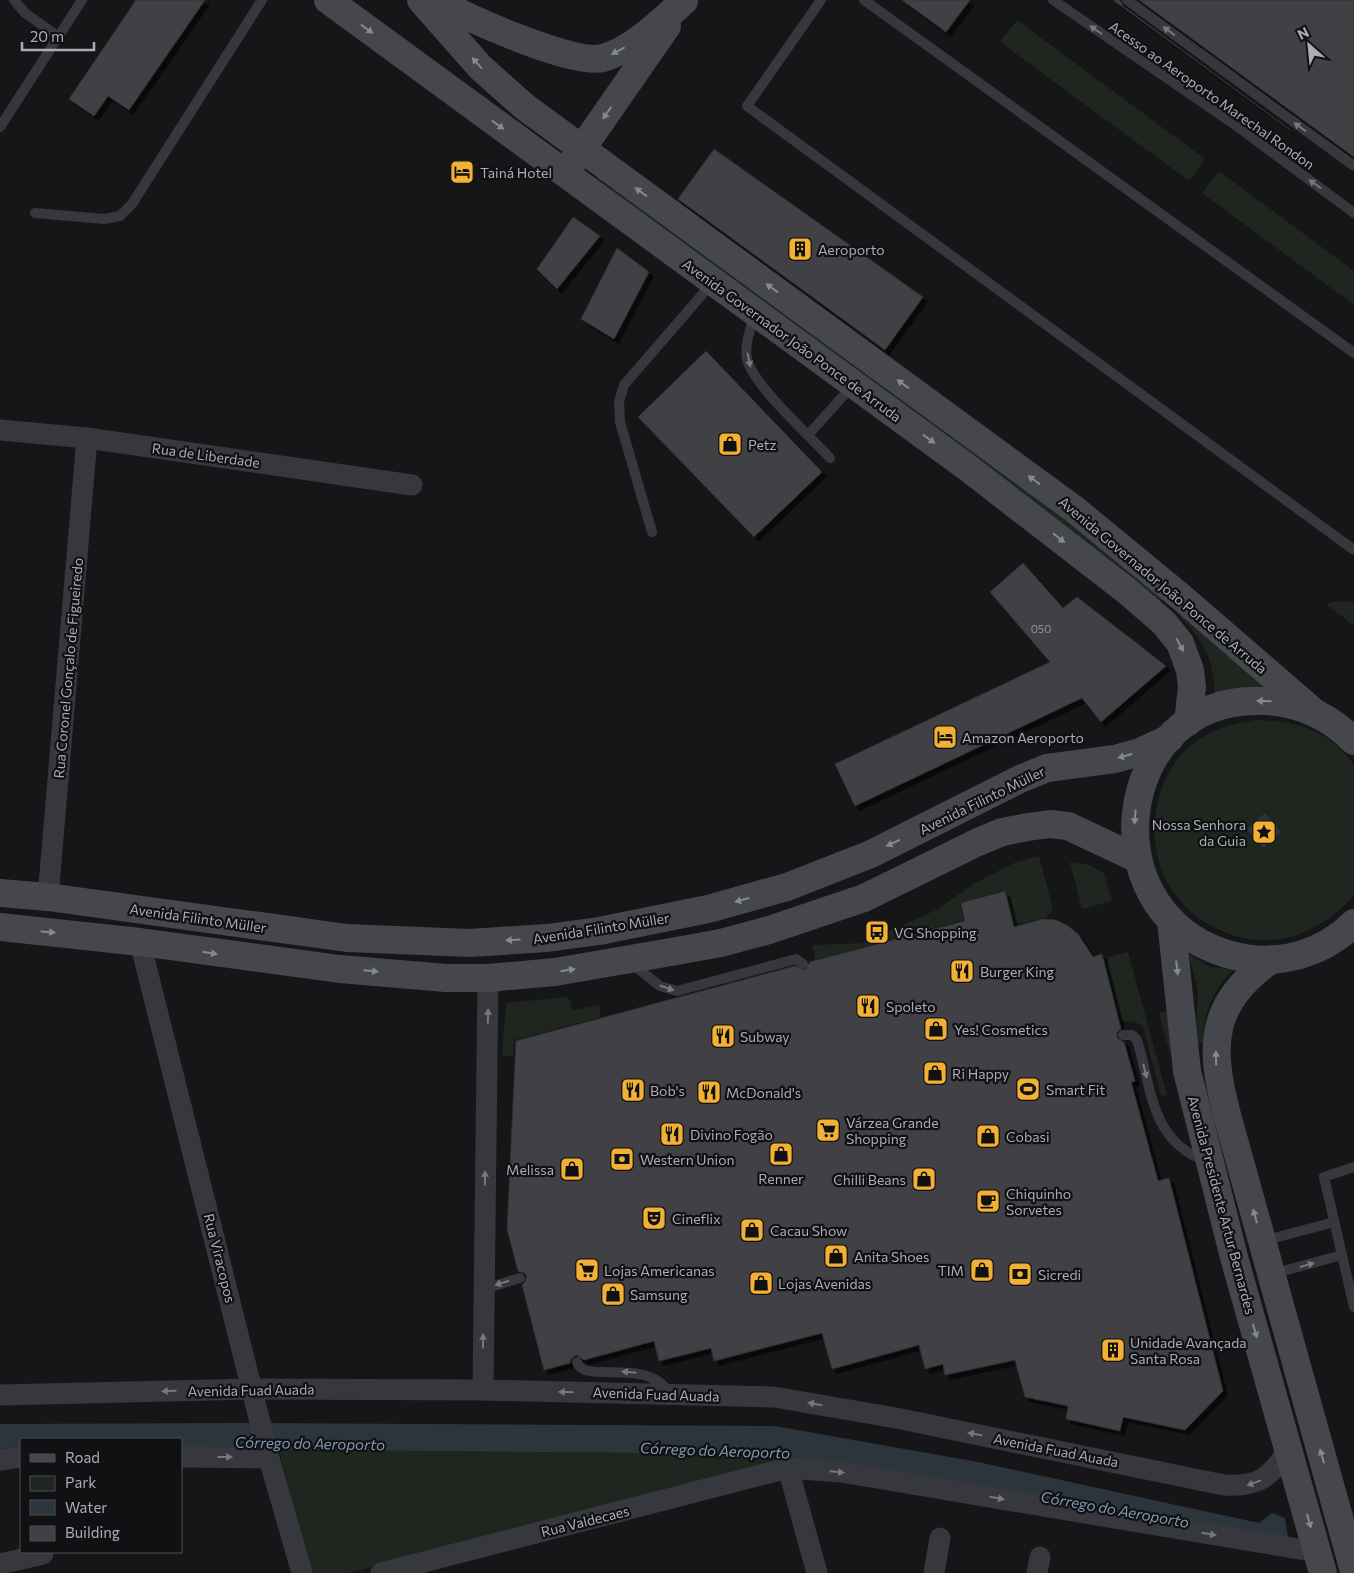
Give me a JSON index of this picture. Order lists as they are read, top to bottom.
{
  "streets": {
    "main road": ["Avenida Governador João Ponce de Arruda", "Avenida Filinto Müller", "Avenida Presidente Artur Bernardes"],
    "street": [
      "Rua de Liberdade",
      "Rua Coronel Gonçalo de Figueiredo",
      "Rua Viracopos",
      "Avenida Fuad Auada",
      "Rua Valdecaes"
    ],
    "lane": ["Acesso ao Aeroporto Marechal Rondon"]
  },
  "crossings": [
    ["Avenida Governador João Ponce de Arruda", "Avenida Filinto Müller"],
    ["Rua de Liberdade", "Rua Coronel Gonçalo de Figueiredo"],
    ["Rua Coronel Gonçalo de Figueiredo", "Avenida Filinto Müller"],
    ["Avenida Presidente Artur Bernardes", "Avenida Fuad Auada"],
    ["Rua Viracopos", "Avenida Fuad Auada"]
  ],
  "water": ["Córrego do Aeroporto"],
  "places": {
    "hotel": ["Tainá Hotel", "Amazon Aeroporto"],
    "building": ["Aeroporto", "Unidade Avançada Santa Rosa"],
    "shop": [
      "Petz",
      "Yes! Cosmetics",
      "Ri Happy",
      "Cobasi",
      "Renner",
      "Melissa",
      "Chilli Beans",
      "Cacau Show",
      "Anita Shoes",
      "TIM",
      "Lojas Avenidas",
      "Samsung"
    ],
    "place": ["Nossa Senhora da Guia"],
    "bus stop": ["VG Shopping"],
    "restaurant": [
      "Burger King",
      "Spoleto",
      "Subway",
      "Bob's",
      "McDonald's",
      "Divino Fogão"
    ],
    "sports": ["Smart Fit"],
    "supermarket": ["Várzea Grande Shopping", "Lojas Americanas"],
    "bank": ["Western Union", "Sicredi"],
    "cafe": ["Chiquinho Sorvetes"],
    "theatre": ["Cineflix"]
  },
  "house_numbers": ["050"],
  "legend": [
    "Road",
    "Park",
    "Water",
    "Building"
  ],
  "scale_bar": "20 m",
  "north": "top left"
}
